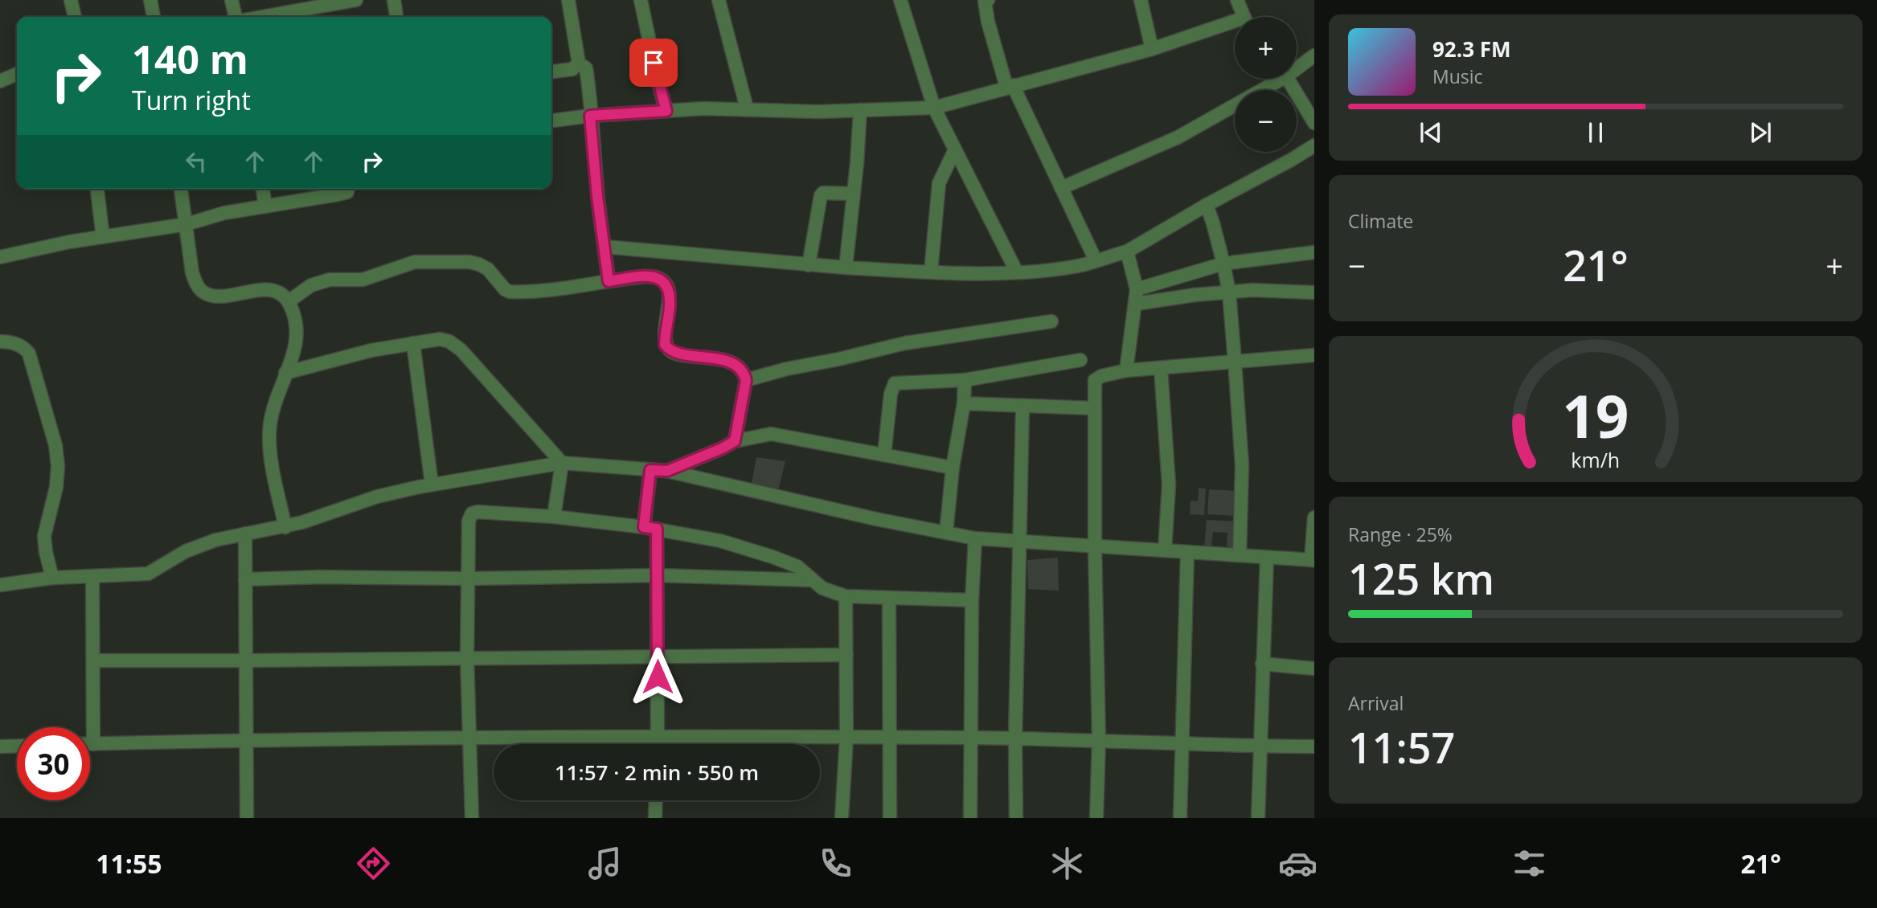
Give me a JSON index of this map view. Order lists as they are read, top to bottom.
{
  "page": {
    "map_buttons": ["+", "−"],
    "turn": ["140 m", "Turn right"],
    "song": ["92.3 FM", "Music"],
    "tile": [
      "Climate",
      ["Range · 25%", "125 km"],
      ["Arrival", "11:57"]
    ],
    "heat": ["−", "21°", "+"],
    "limit": "30",
    "trip": "11:57 · 2 min · 550 m",
    "tabs": ["11:55", "21°"],
    "gauge": ["19", "km/h"]
  }
}
